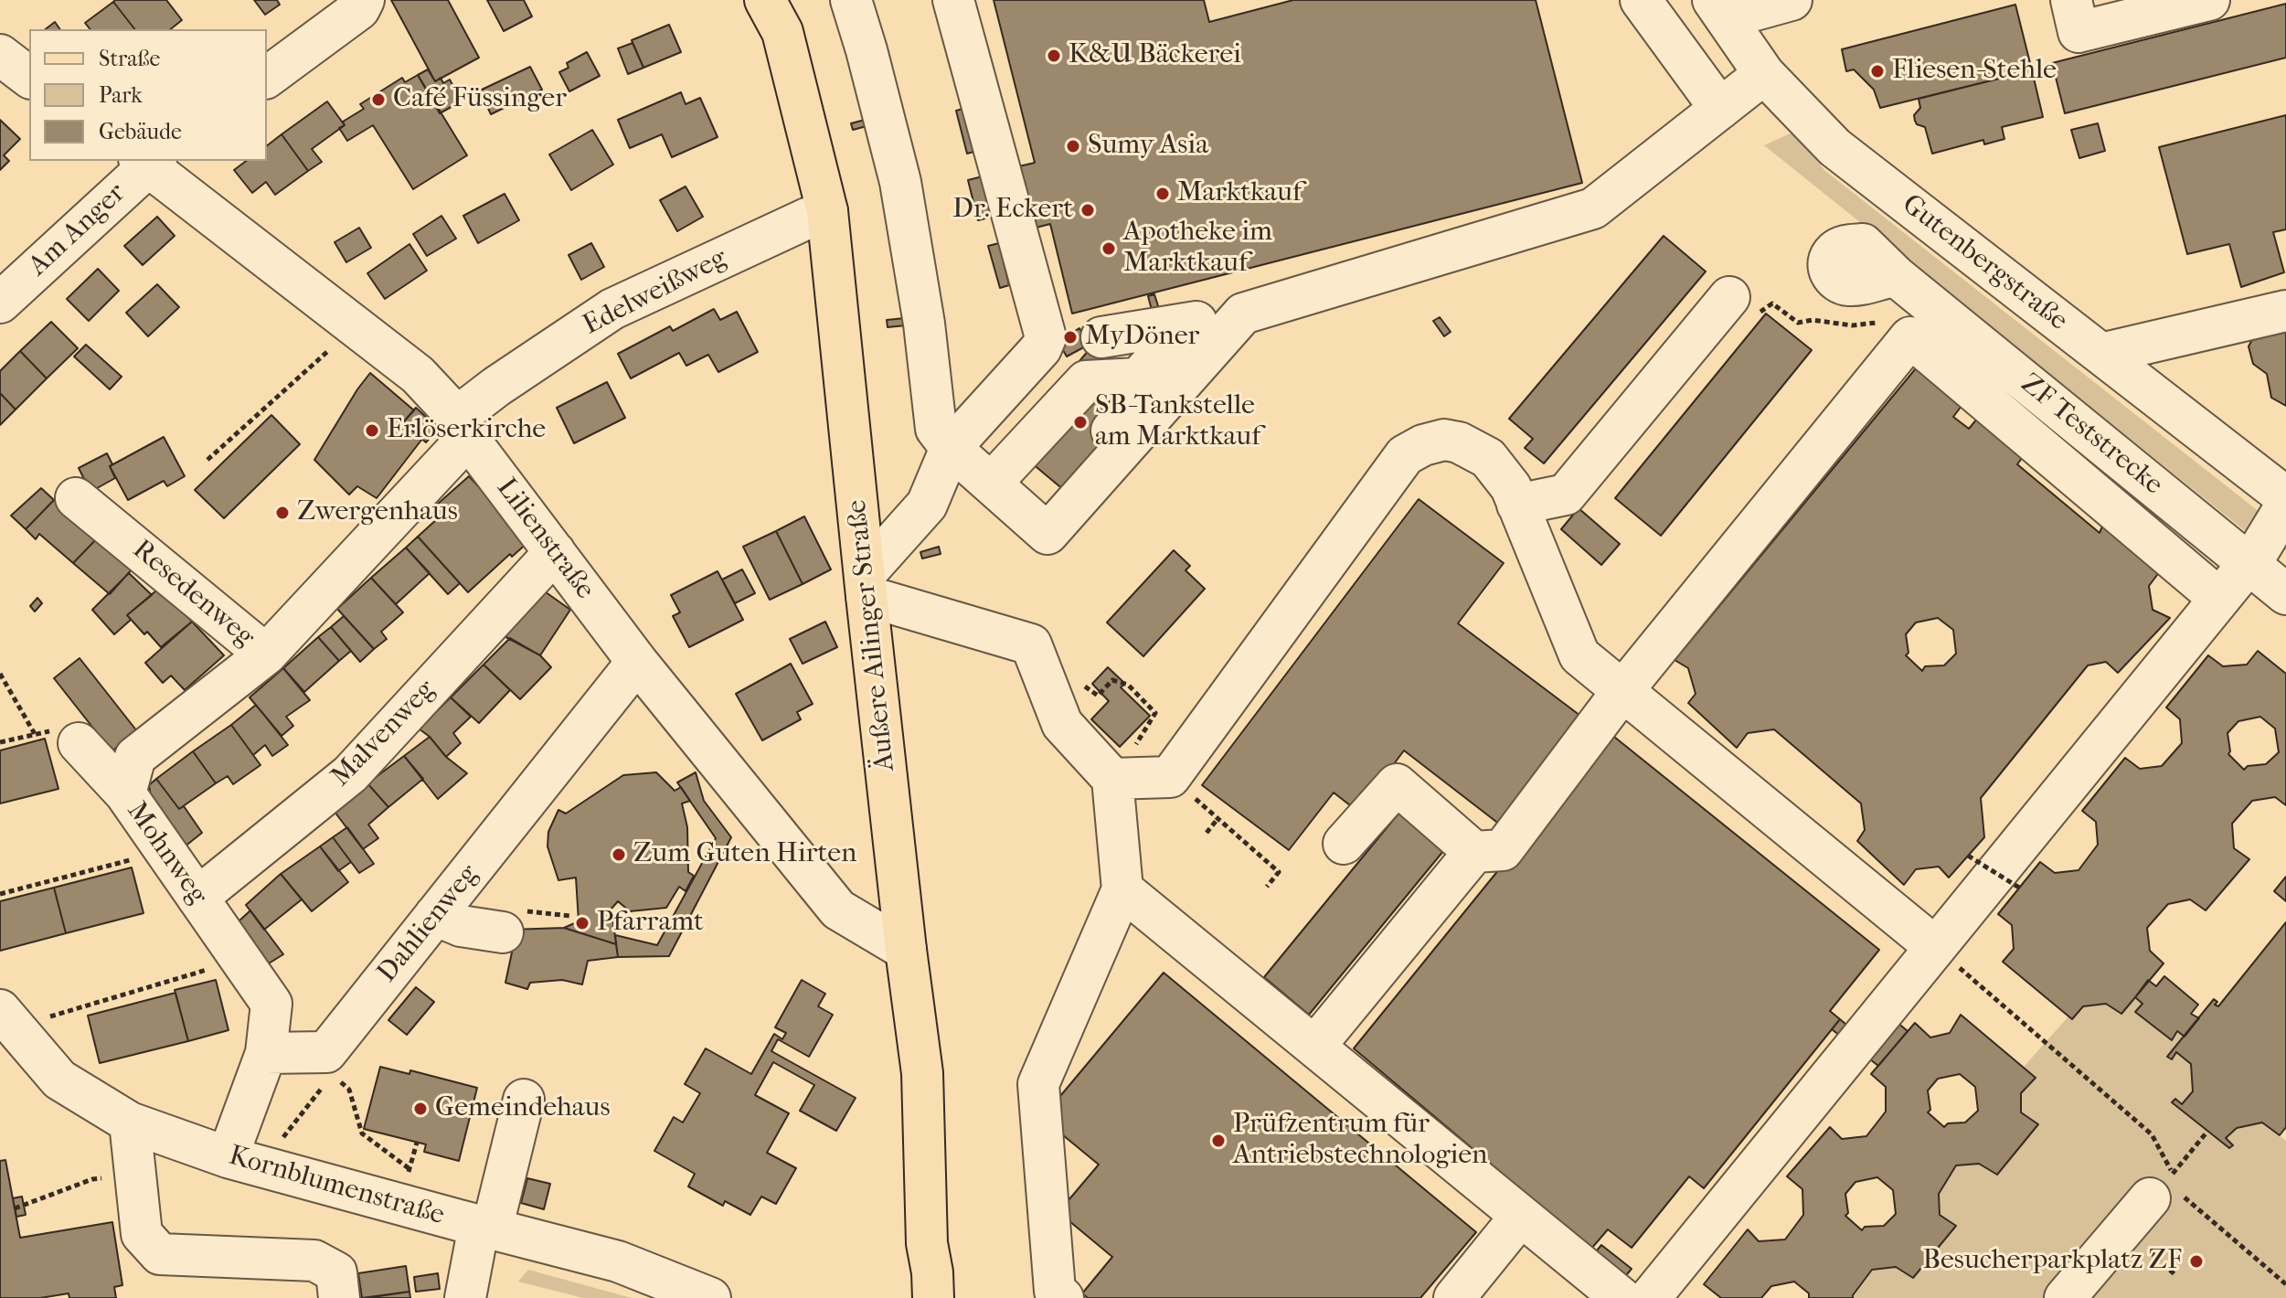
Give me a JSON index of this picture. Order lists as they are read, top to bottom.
{
  "streets": {
    "main road": ["Äußere Ailinger Straße"],
    "street": [
      "Am Anger",
      "Gutenbergstraße",
      "Edelweißweg",
      "ZF Teststrecke",
      "Lilienstraße",
      "Resedenweg",
      "Malvenweg",
      "Mohnweg",
      "Dahlienweg",
      "Kornblumenstraße"
    ]
  },
  "crossings": [
    ["Am Anger", "Lilienstraße"],
    ["Edelweißweg", "Lilienstraße"],
    ["Edelweißweg", "Resedenweg"],
    ["Edelweißweg", "Äußere Ailinger Straße"],
    ["Lilienstraße", "Resedenweg"],
    ["Lilienstraße", "Äußere Ailinger Straße"],
    ["Lilienstraße", "Malvenweg"],
    ["Lilienstraße", "Dahlienweg"],
    ["Resedenweg", "Mohnweg"],
    ["Malvenweg", "Mohnweg"]
  ],
  "places": [
    "K&U Bäckerei",
    "Fliesen-Stehle",
    "Café Füssinger",
    "Sumy Asia",
    "Marktkauf",
    "Dr. Eckert",
    "Apotheke im Marktkauf",
    "MyDöner",
    "SB-Tankstelle am Marktkauf",
    "Erlöserkirche",
    "Zwergenhaus",
    "Zum Guten Hirten",
    "Pfarramt",
    "Gemeindehaus",
    "Prüfzentrum für Antriebstechnologien",
    "Besucherparkplatz ZF"
  ],
  "legend": ["Straße", "Park", "Gebäude"]
}
